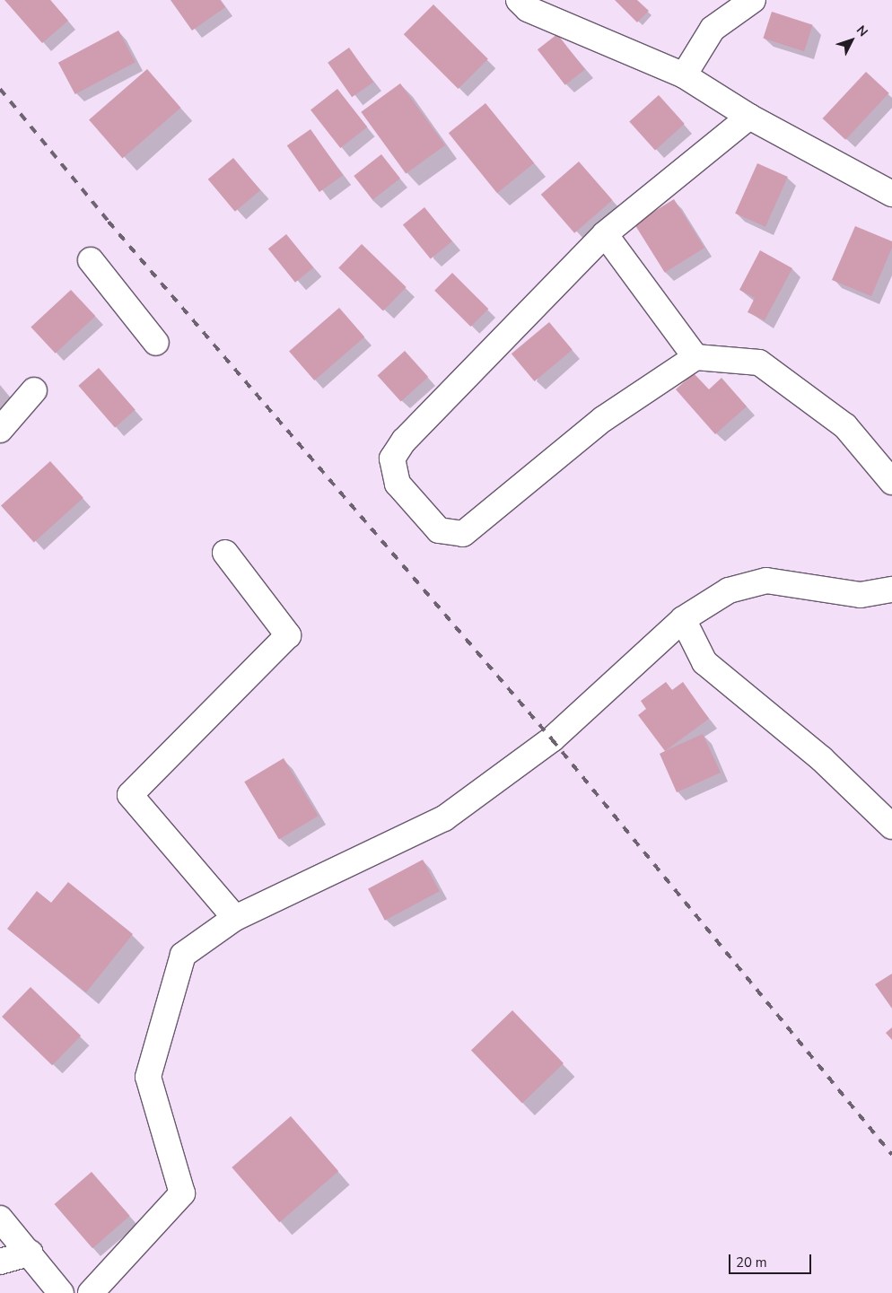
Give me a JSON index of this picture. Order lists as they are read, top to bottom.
{
  "scale_bar": "20 m",
  "north": "top right"
}
